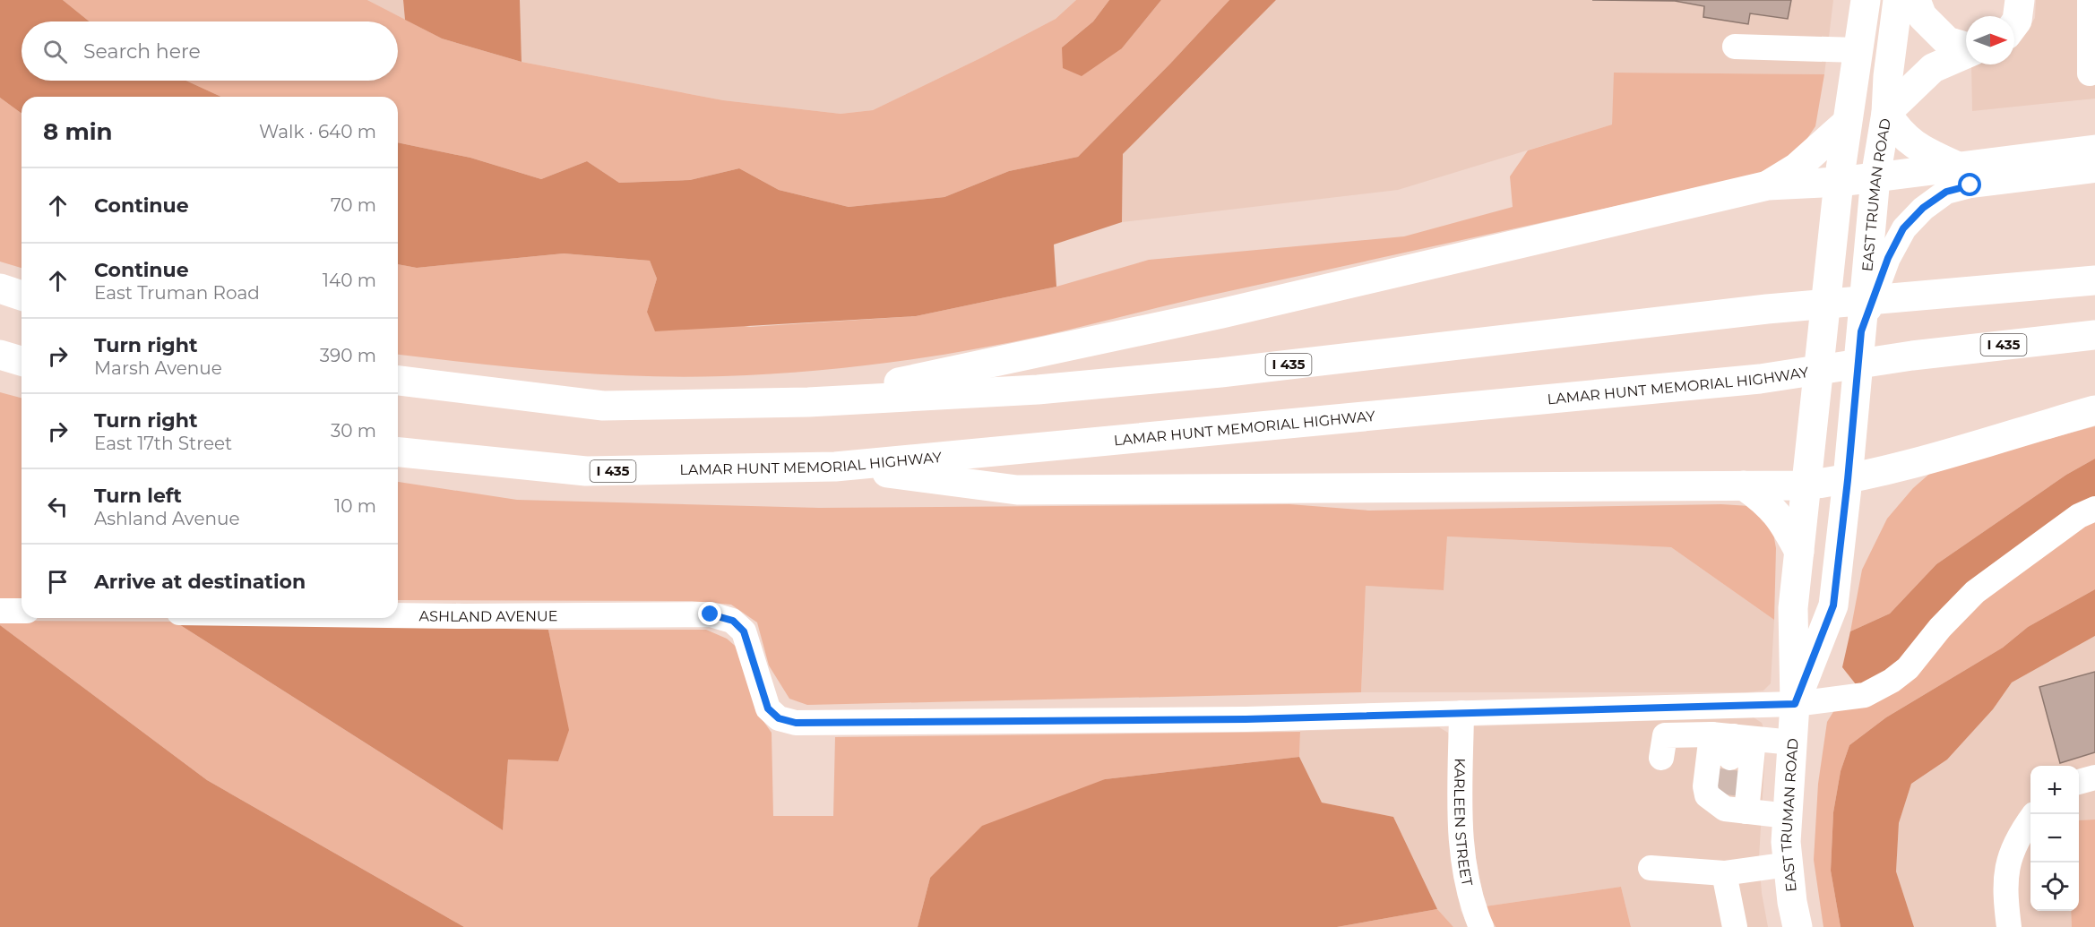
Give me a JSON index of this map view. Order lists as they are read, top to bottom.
{
  "streets": {
    "main road": ["EAST TRUMAN ROAD", "I 435", "LAMAR HUNT MEMORIAL HIGHWAY"],
    "street": ["ASHLAND AVENUE", "KARLEEN STREET"]
  },
  "crossings": [
    ["ASHLAND AVENUE", "KARLEEN STREET"]
  ],
  "north": "right",
  "page": {
    "search": "Search here",
    "heading": ["8 min", "Walk · 640 m"],
    "list": [
      ["Continue", "70 m"],
      ["Continue", "East Truman Road", "140 m"],
      ["Turn right", "Marsh Avenue", "390 m"],
      ["Turn right", "East 17th Street", "30 m"],
      ["Turn left", "Ashland Avenue", "10 m"],
      "Arrive at destination"
    ],
    "map_buttons": ["+", "−"]
  }
}
